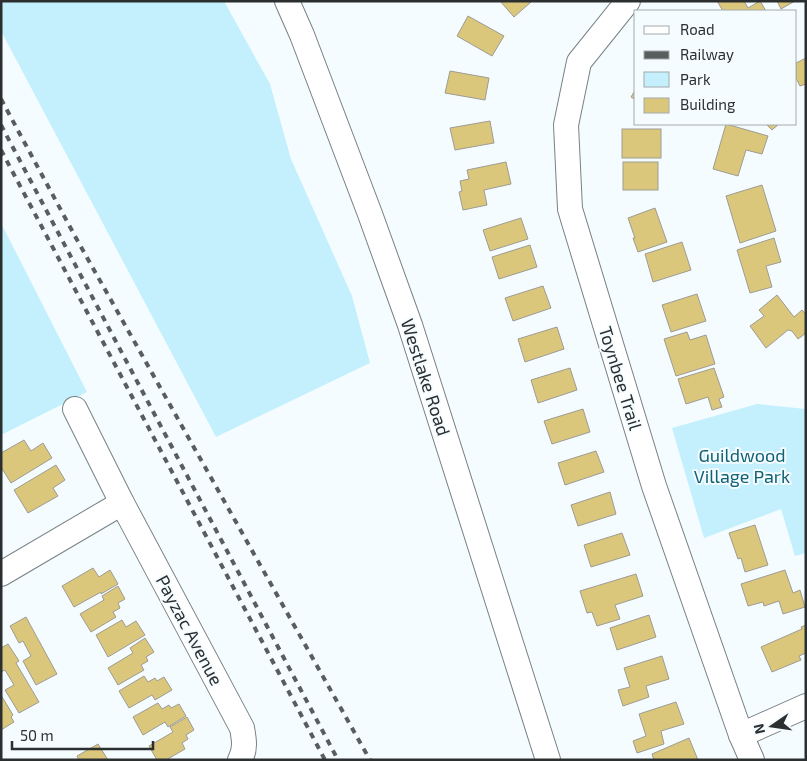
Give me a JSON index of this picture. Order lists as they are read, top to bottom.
{
  "streets": {
    "street": ["Westlake Road", "Toynbee Trail", "Payzac Avenue"]
  },
  "parks": ["Guildwood Village Park"],
  "legend": [
    "Road",
    "Railway",
    "Park",
    "Building"
  ],
  "scale_bar": "50 m",
  "north": "left"
}
